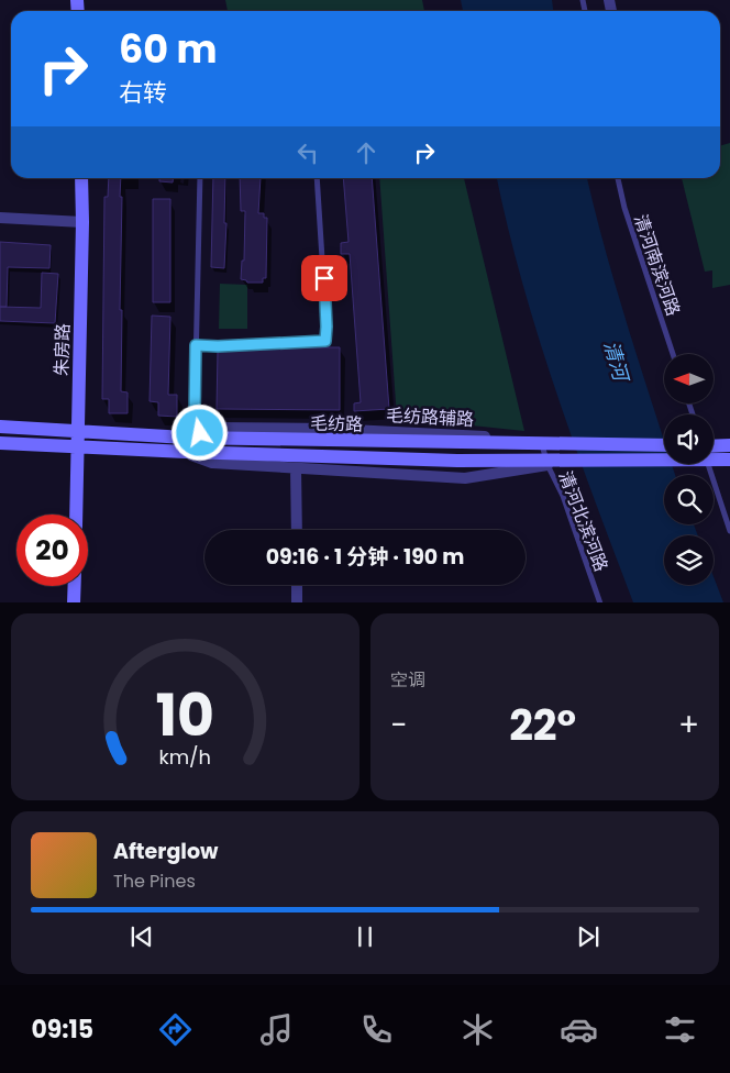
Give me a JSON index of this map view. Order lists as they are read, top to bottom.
{
  "streets": {
    "main road": ["朱房路", "毛纺路"],
    "street": ["毛纺路辅路"],
    "lane": ["清河南滨河路", "清河北滨河路"]
  },
  "crossings": [
    ["朱房路", "毛纺路"],
    ["毛纺路辅路", "毛纺路"],
    ["毛纺路辅路", "清河北滨河路"]
  ],
  "water": ["清河"],
  "north": "left",
  "page": {
    "turn": ["60 m", "右转"],
    "limit": "20",
    "trip": "09:16 · 1 分钟 · 190 m",
    "tile": "空调",
    "heat": ["−", "22°", "+"],
    "song": ["Afterglow", "The Pines"],
    "tabs": "09:15",
    "gauge": ["10", "km/h"]
  }
}
